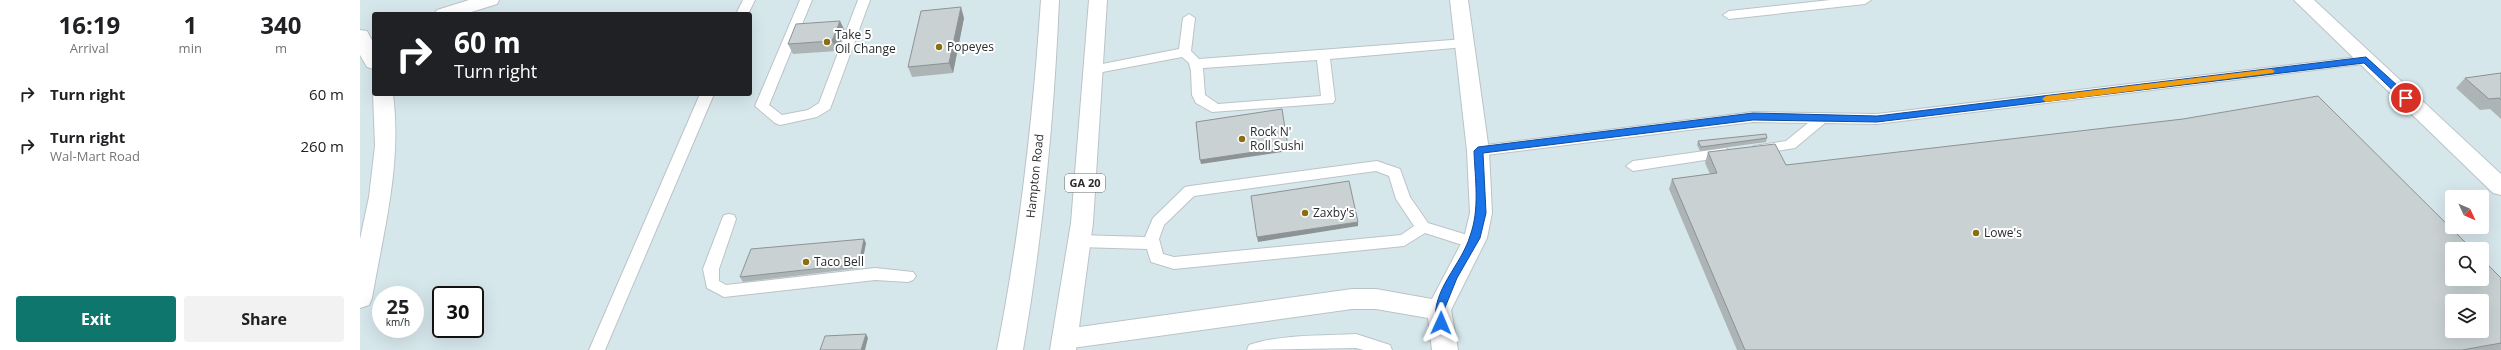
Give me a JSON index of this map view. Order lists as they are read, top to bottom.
{
  "streets": {
    "street": ["Hampton Road", "GA 20"]
  },
  "places": [
    "Take 5 Oil Change",
    "Popeyes",
    "Rock N' Roll Sushi",
    "Zaxby's",
    "Lowe's",
    "Taco Bell"
  ],
  "north": "bottom right",
  "page": {
    "eta": [
      "16:19",
      "Arrival",
      "1",
      "min",
      "340",
      "m"
    ],
    "turn": ["60 m", "Turn right"],
    "list": [
      {
        "name": "Turn right",
        "value": "60 m"
      },
      {
        "name": "Turn right",
        "note": "Wal-Mart Road",
        "value": "260 m"
      }
    ],
    "speed": "25 km/h",
    "limit": "30",
    "buttons": ["Exit", "Share"]
  }
}
